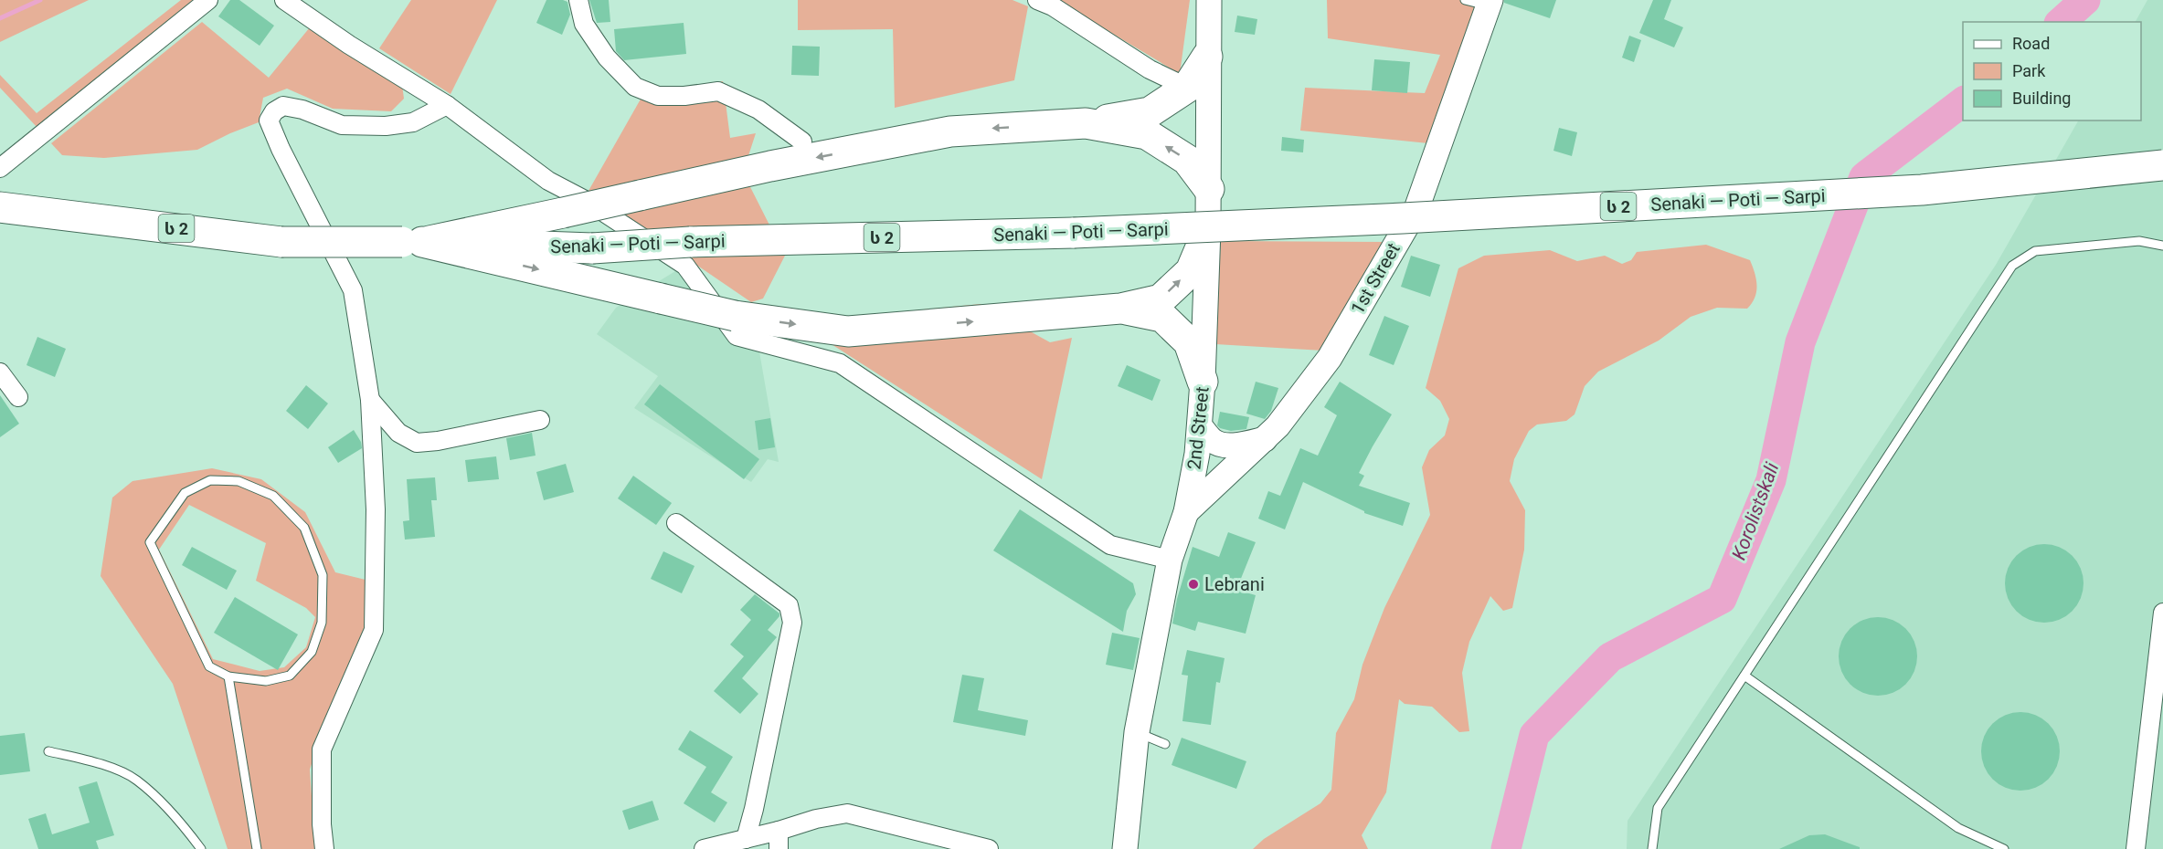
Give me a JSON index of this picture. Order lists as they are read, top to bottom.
{
  "streets": {
    "highway": ["Senaki — Poti — Sarpi", "ს 2"],
    "street": ["1st Street", "2nd Street"]
  },
  "crossings": [
    ["1st Street", "2nd Street"]
  ],
  "water": ["Korolistskali"],
  "places": ["Lebrani"],
  "legend": ["Road", "Park", "Building"]
}
